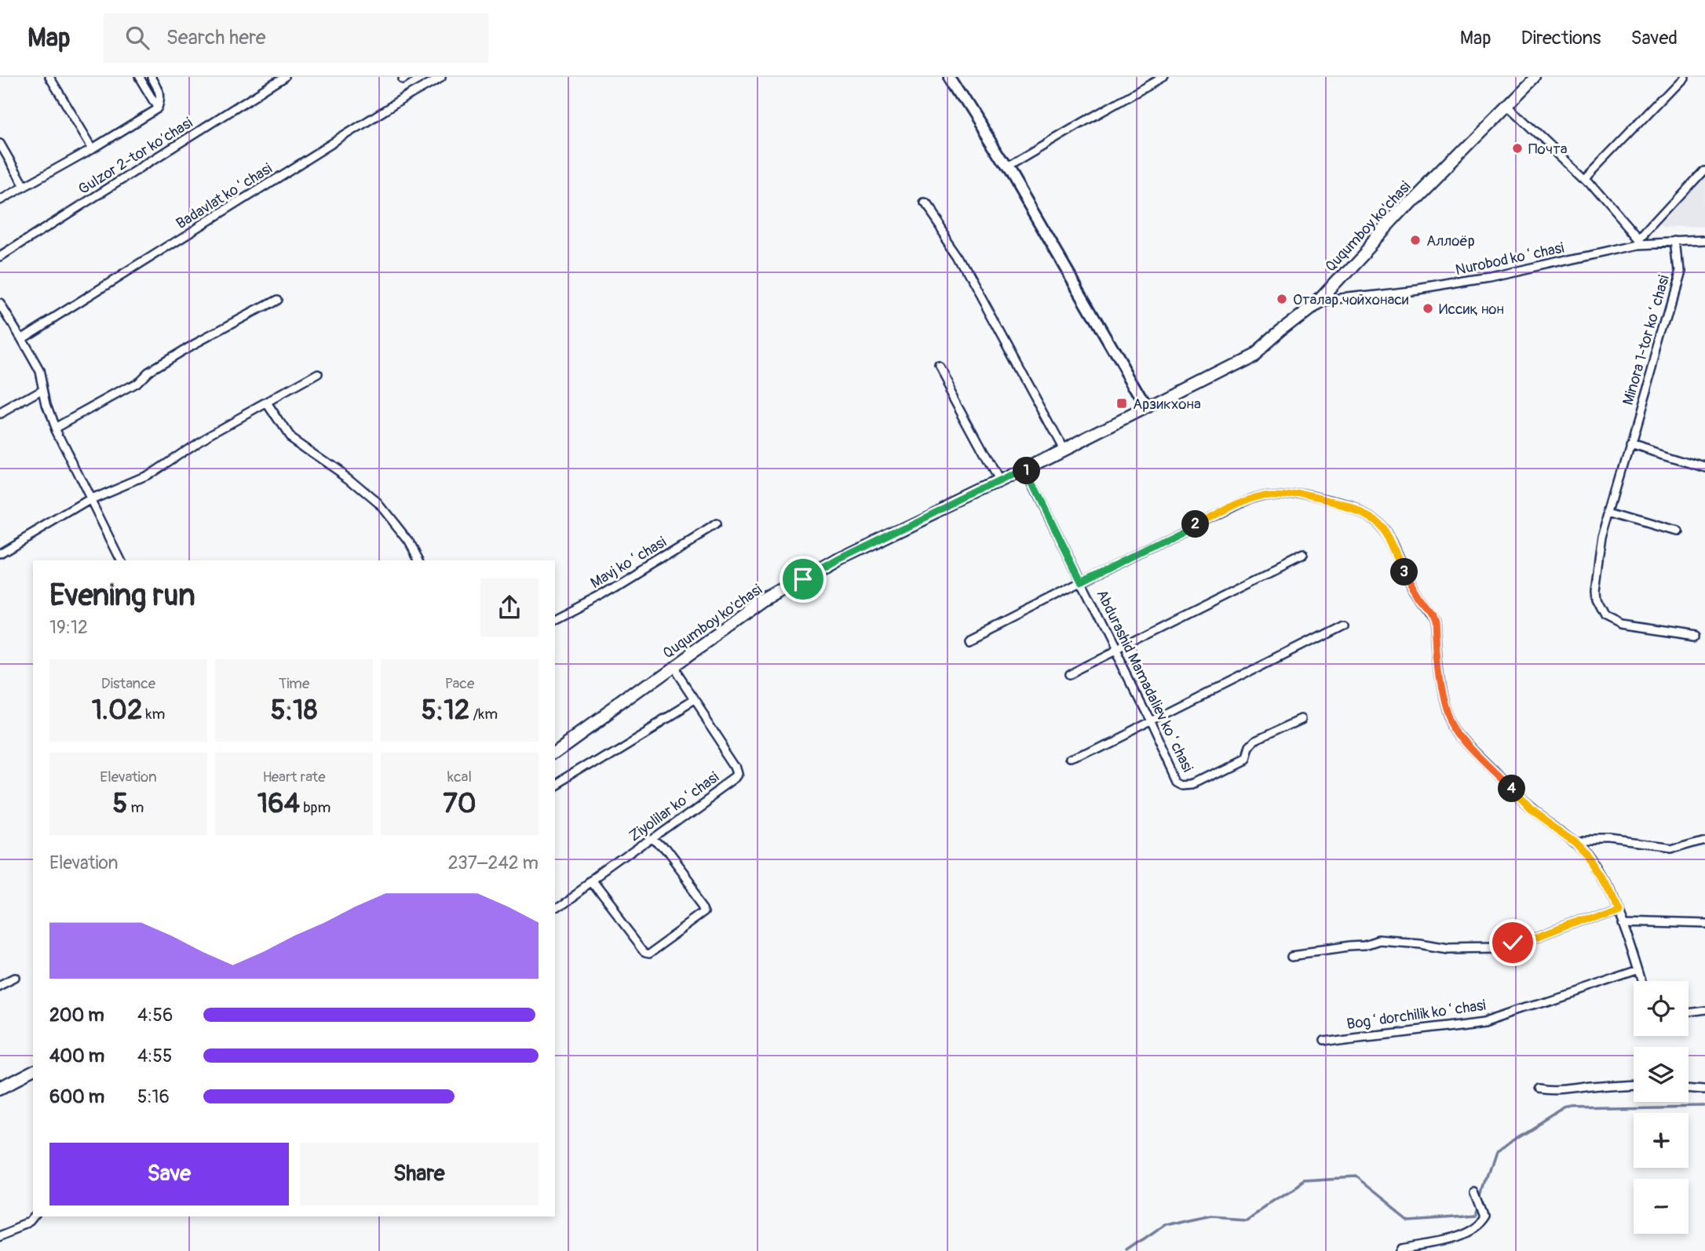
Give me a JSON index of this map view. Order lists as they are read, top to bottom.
{
  "streets": {
    "main road": ["Ququmboy ko'chasi"],
    "street": [
      "Gulzor 2-tor koʼchasi",
      "Badavlat koʻchasi",
      "Nurobod koʻchasi",
      "Minora 1-tor koʻchasi",
      "Mavj koʻchasi",
      "Abdurashid Mamadaliev koʻchasi",
      "Ziyolilar koʻchasi",
      "Bogʻdorchilik koʻchasi"
    ]
  },
  "crossings": [
    ["Ququmboy ko'chasi", "Nurobod koʻchasi"],
    ["Ququmboy ko'chasi", "Abdurashid Mamadaliev koʻchasi"],
    ["Nurobod koʻchasi", "Minora 1-tor koʻchasi"]
  ],
  "places": {
    "other": [
      "Почта",
      "Аллоёр",
      "Оталар чойхонаси",
      "Иссиқ нон"
    ],
    "transit": ["Арзикхона"]
  },
  "page": {
    "header": "Map",
    "search": "Search here",
    "nav": ["Map", "Directions", "Saved"],
    "pins": [
      "1",
      "2",
      "3",
      "4"
    ],
    "heading": ["Evening run", "19:12"],
    "stats": [
      ["Distance", "1.02 km"],
      ["Time", "5:18"],
      ["Pace", "5:12 /km"],
      ["Elevation", "5 m"],
      ["Heart rate", "164 bpm"],
      ["kcal", "70"]
    ],
    "chart": ["Elevation", "237–242 m"],
    "map_buttons": ["+", "−"],
    "list": [
      {
        "name": "200 m",
        "note": "4:56"
      },
      {
        "name": "400 m",
        "note": "4:55"
      },
      {
        "name": "600 m",
        "note": "5:16"
      }
    ],
    "buttons": ["Save", "Share"]
  }
}
